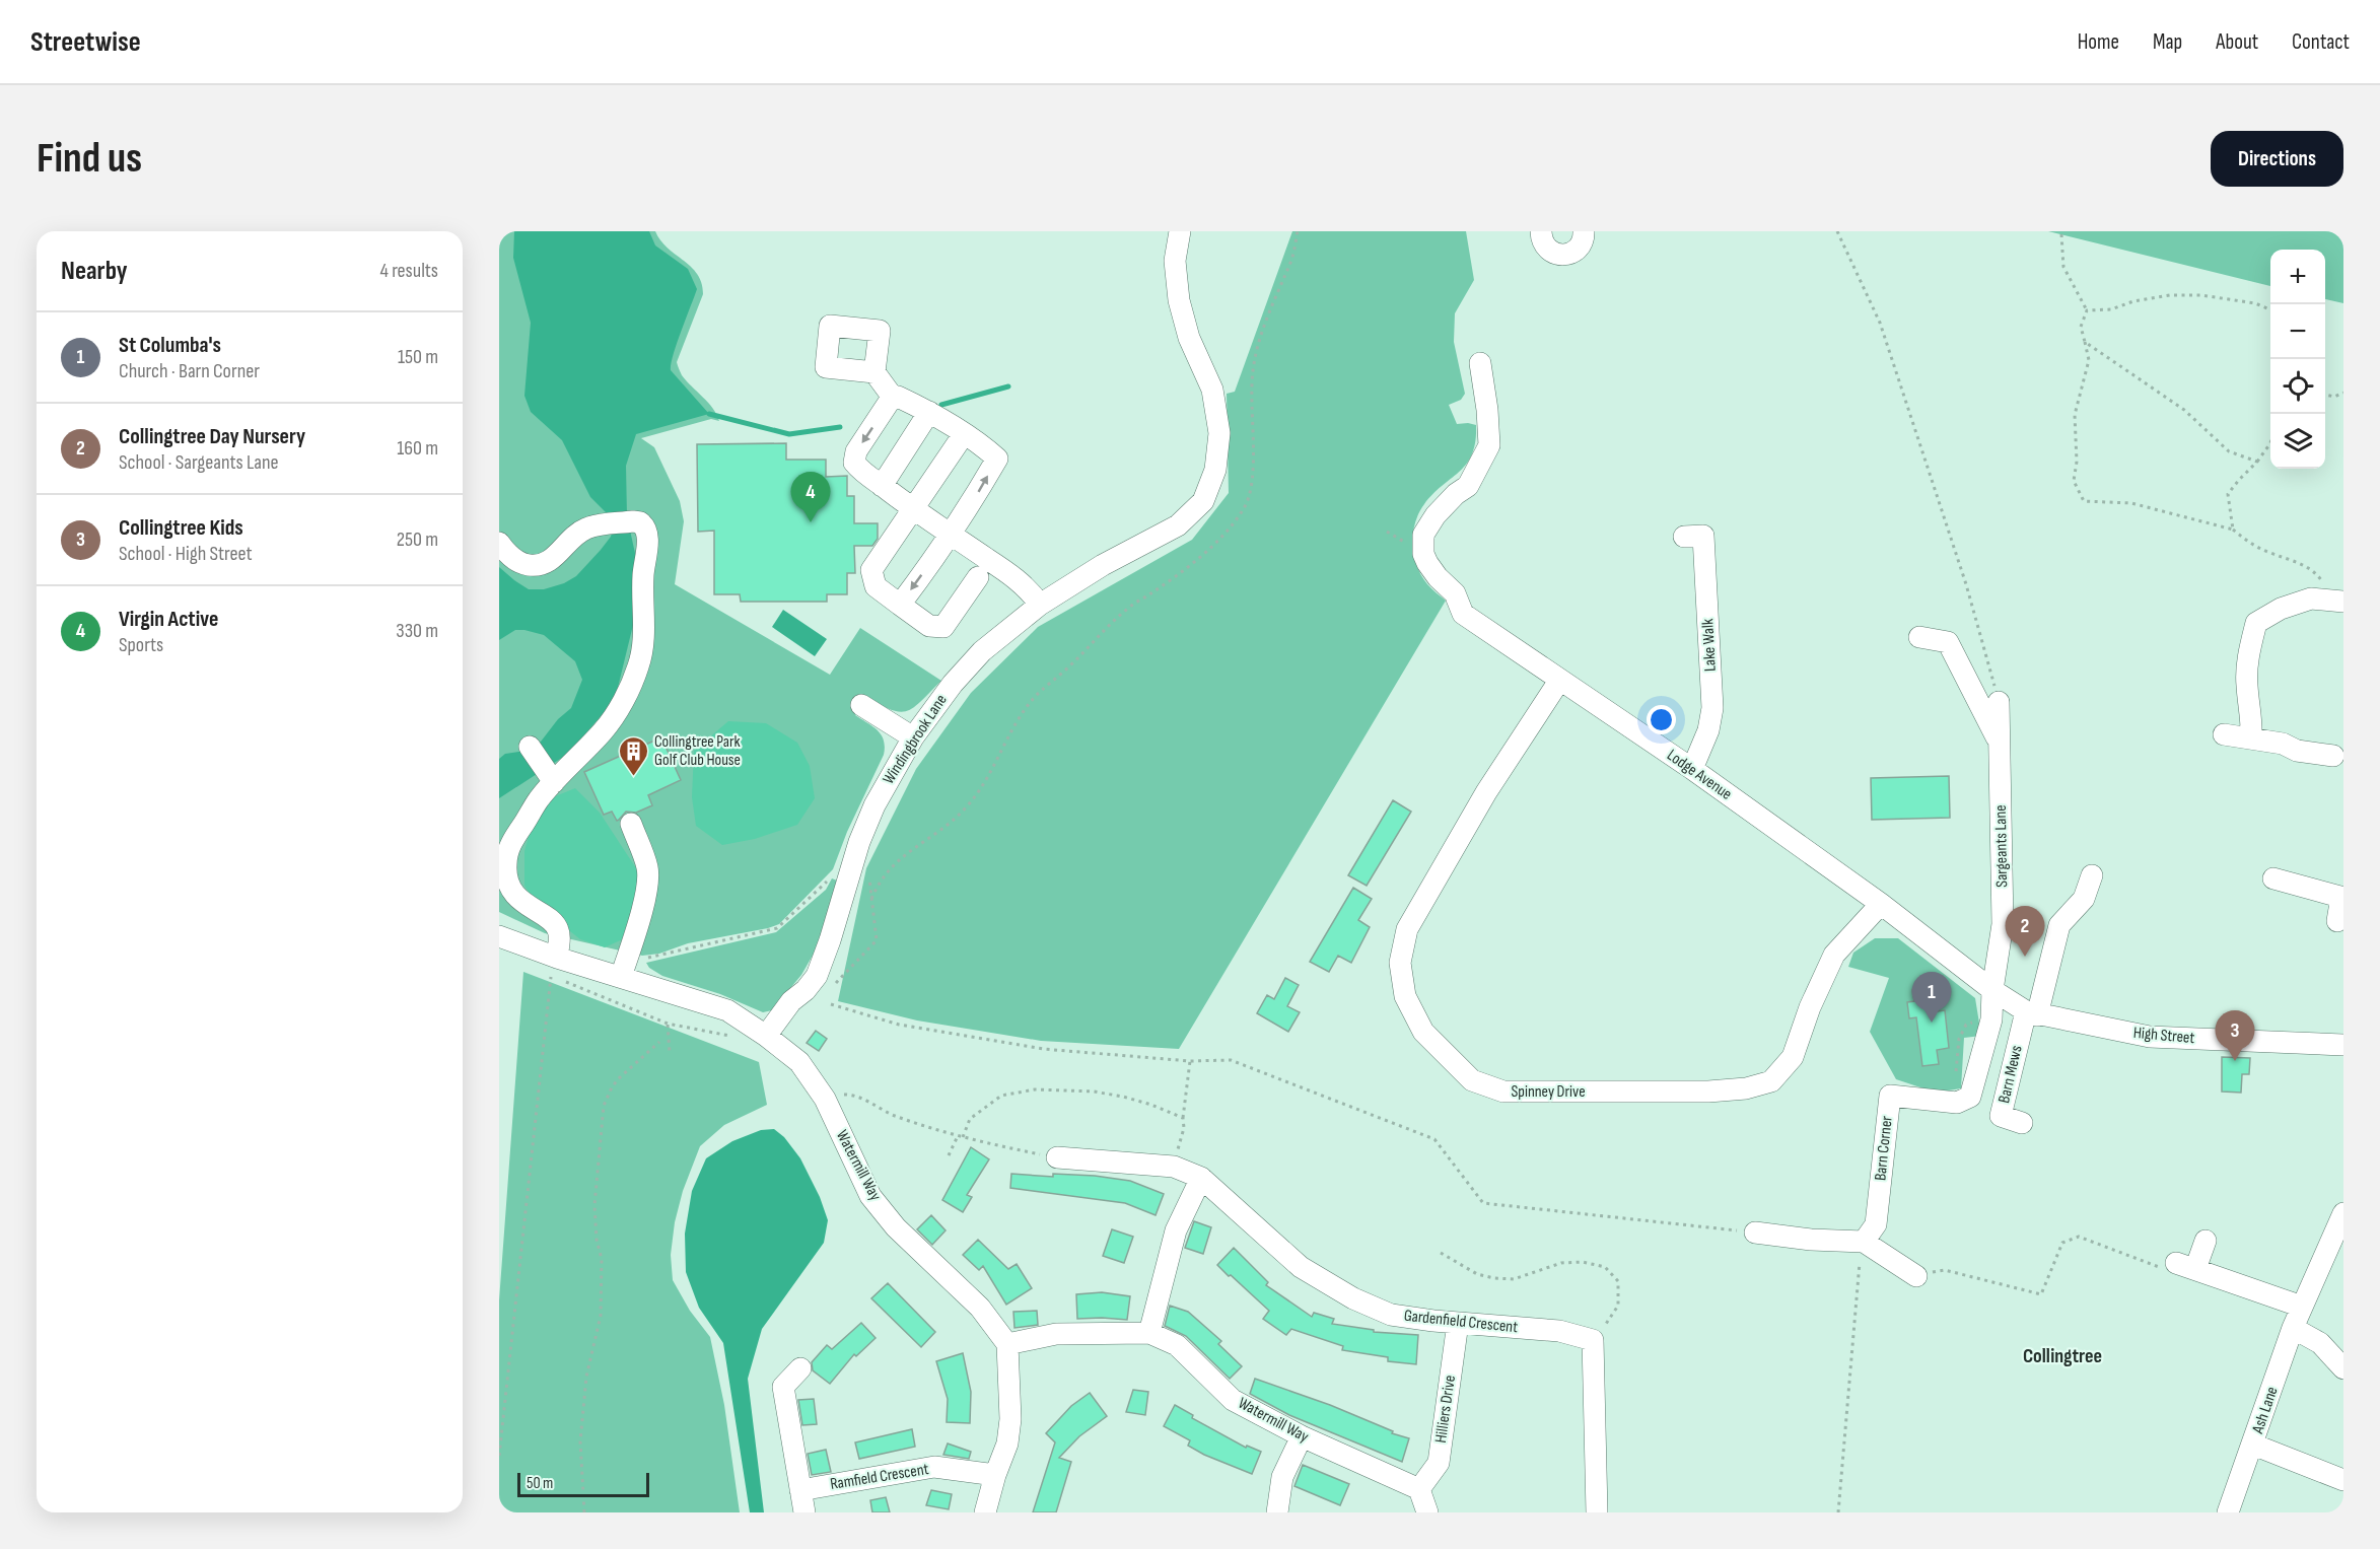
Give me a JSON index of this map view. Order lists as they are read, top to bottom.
{
  "streets": {
    "street": [
      "Lake Walk",
      "Windingbrook Lane",
      "Lodge Avenue",
      "Sargeants Lane",
      "High Street",
      "Barn Mews",
      "Spinney Drive",
      "Barn Corner",
      "Watermill Way",
      "Gardenfield Crescent",
      "Hilliers Drive",
      "Ash Lane",
      "Ramfield Crescent"
    ]
  },
  "crossings": [
    ["Lake Walk", "Lodge Avenue"],
    ["Windingbrook Lane", "Watermill Way"],
    ["Lodge Avenue", "Sargeants Lane"],
    ["Lodge Avenue", "High Street"],
    ["Lodge Avenue", "Spinney Drive"],
    ["Lodge Avenue", "Barn Corner"],
    ["Sargeants Lane", "High Street"],
    ["Sargeants Lane", "Barn Corner"],
    ["High Street", "Barn Mews"],
    ["High Street", "Barn Corner"],
    ["Watermill Way", "Hilliers Drive"],
    ["Gardenfield Crescent", "Hilliers Drive"]
  ],
  "districts": ["Collingtree"],
  "places": {
    "building": ["Collingtree Park Golf Club House"]
  },
  "scale_bar": "50 m",
  "page": {
    "header": "Streetwise",
    "nav": [
      "Home",
      "Map",
      "About",
      "Contact"
    ],
    "buttons": "Directions",
    "title": "Find us",
    "heading": ["Nearby", "4 results"],
    "map_buttons": ["+", "−"],
    "list": [
      {
        "mark": "1",
        "name": "St Columba's",
        "note": "Church · Barn Corner",
        "value": "150 m"
      },
      {
        "mark": "2",
        "name": "Collingtree Day Nursery",
        "note": "School · Sargeants Lane",
        "value": "160 m"
      },
      {
        "mark": "3",
        "name": "Collingtree Kids",
        "note": "School · High Street",
        "value": "250 m"
      },
      {
        "mark": "4",
        "name": "Virgin Active",
        "note": "Sports",
        "value": "330 m"
      }
    ],
    "pins": [
      "4",
      "2",
      "1",
      "3"
    ],
    "scale": "50 m"
  }
}
